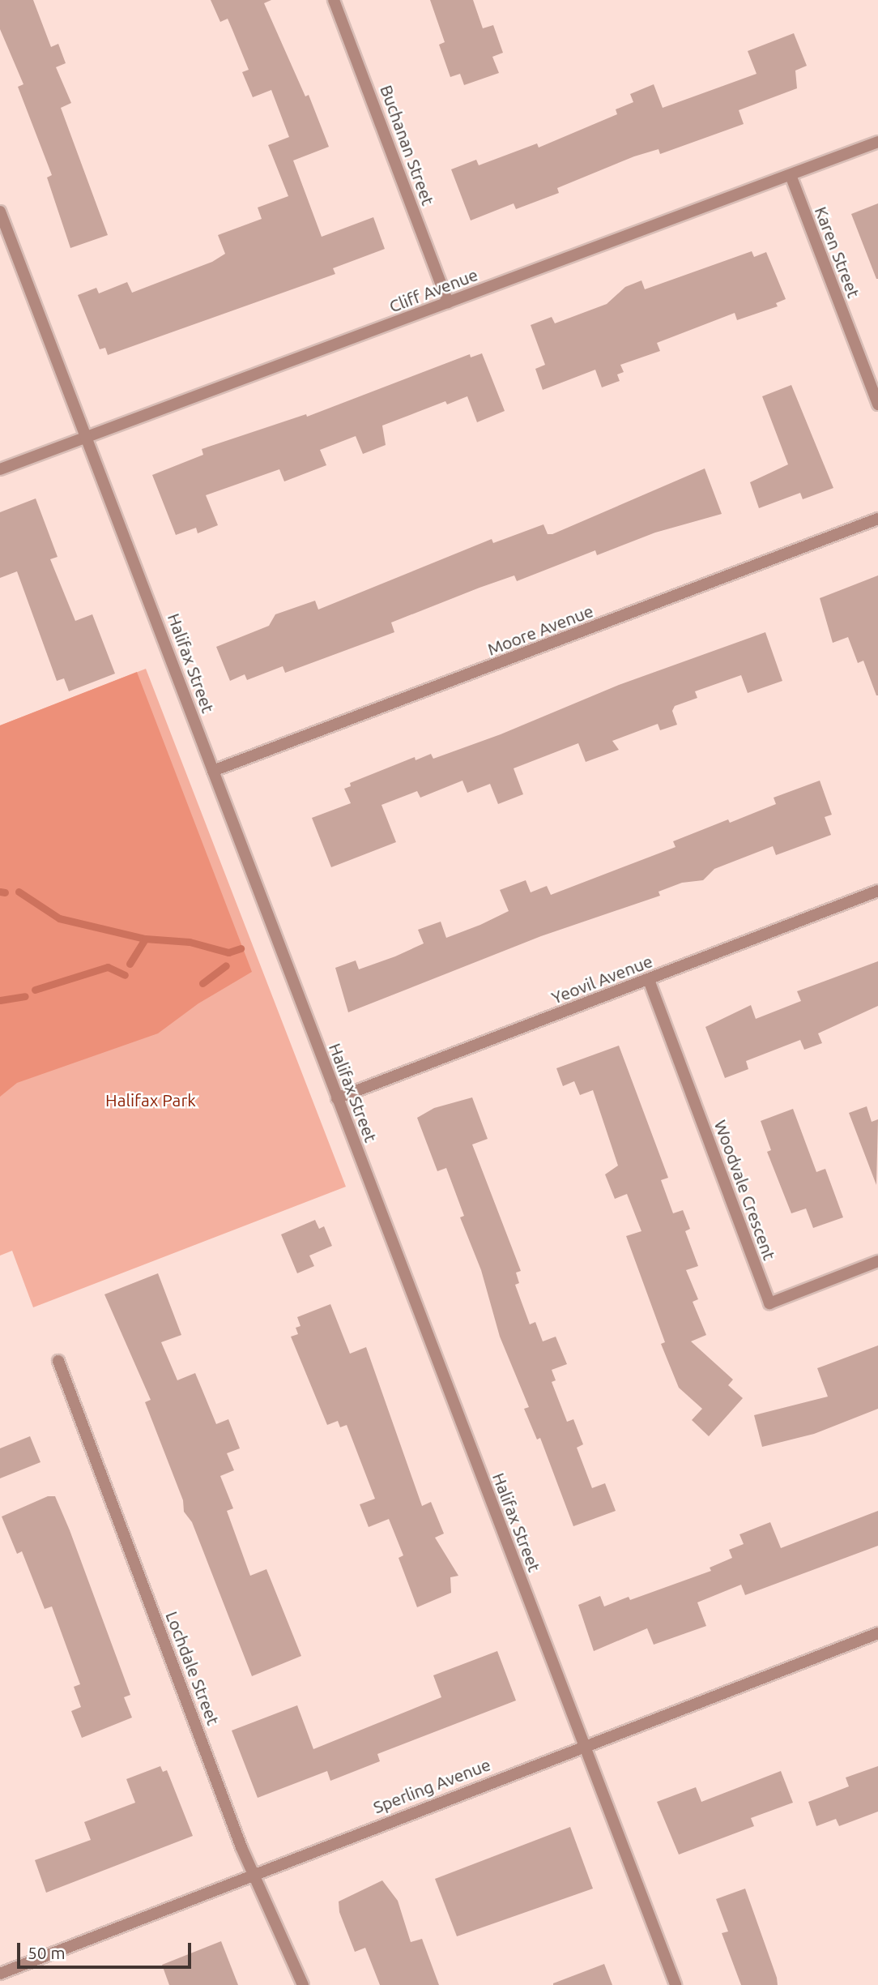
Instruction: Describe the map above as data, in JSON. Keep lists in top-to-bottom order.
{
  "streets": {
    "street": [
      "Buchanan Street",
      "Karen Street",
      "Cliff Avenue",
      "Moore Avenue",
      "Halifax Street",
      "Yeovil Avenue",
      "Woodvale Crescent",
      "Lochdale Street",
      "Sperling Avenue"
    ]
  },
  "crossings": [
    ["Buchanan Street", "Cliff Avenue"],
    ["Karen Street", "Cliff Avenue"],
    ["Cliff Avenue", "Halifax Street"],
    ["Moore Avenue", "Halifax Street"],
    ["Halifax Street", "Yeovil Avenue"],
    ["Halifax Street", "Sperling Avenue"],
    ["Yeovil Avenue", "Woodvale Crescent"],
    ["Lochdale Street", "Sperling Avenue"]
  ],
  "parks": ["Halifax Park"],
  "scale_bar": "50 m"
}
